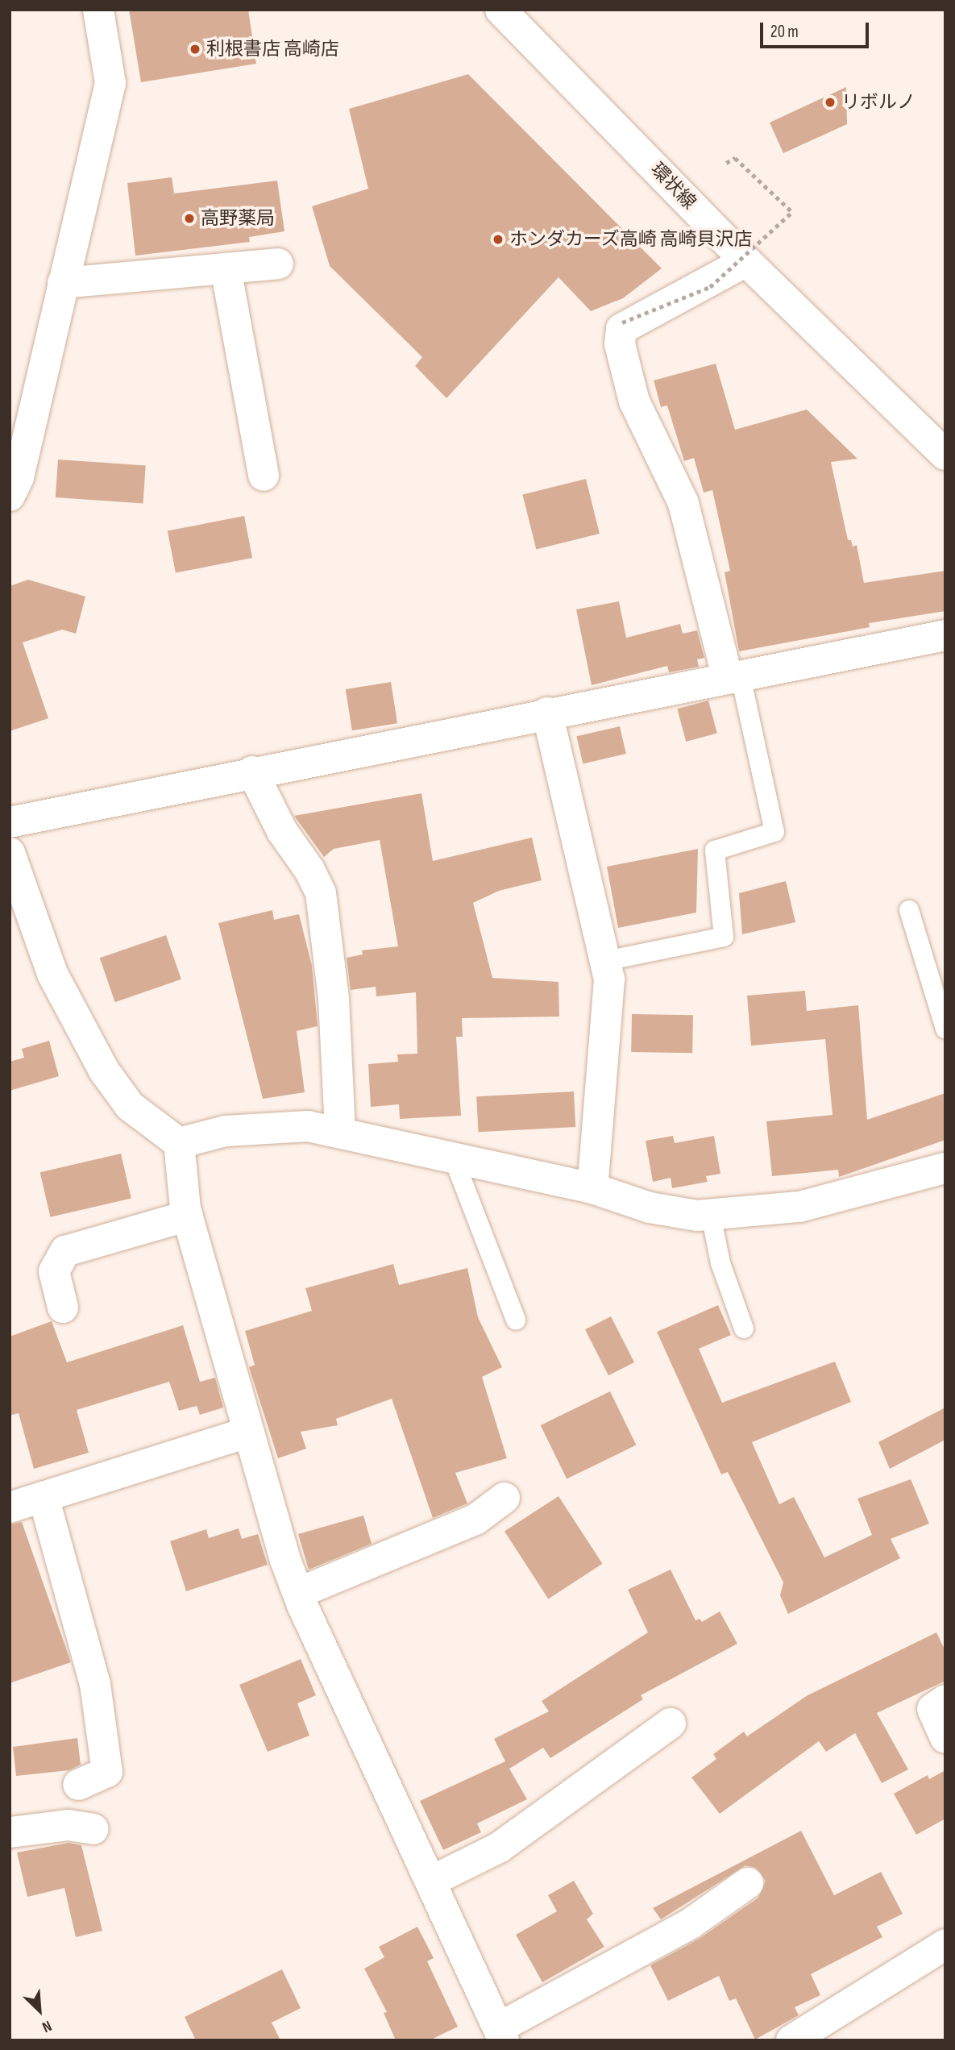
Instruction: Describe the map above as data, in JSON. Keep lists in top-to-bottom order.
{
  "streets": {
    "street": ["環状線"]
  },
  "places": [
    "利根書店 高崎店",
    "リボルノ",
    "高野薬局",
    "ホンダカーズ高崎 高崎貝沢店"
  ],
  "scale_bar": "20 m",
  "north": "bottom right"
}
